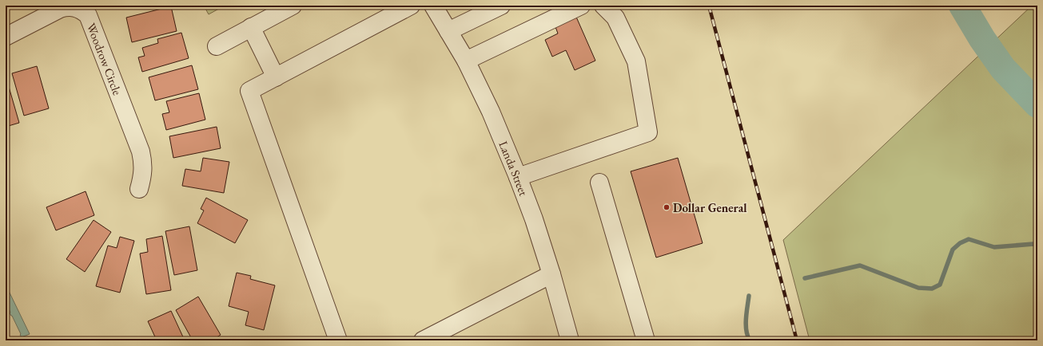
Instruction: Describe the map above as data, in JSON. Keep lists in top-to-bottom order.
{
  "streets": {
    "street": ["Woodrow Circle", "Landa Street"]
  },
  "places": ["Dollar General"]
}
